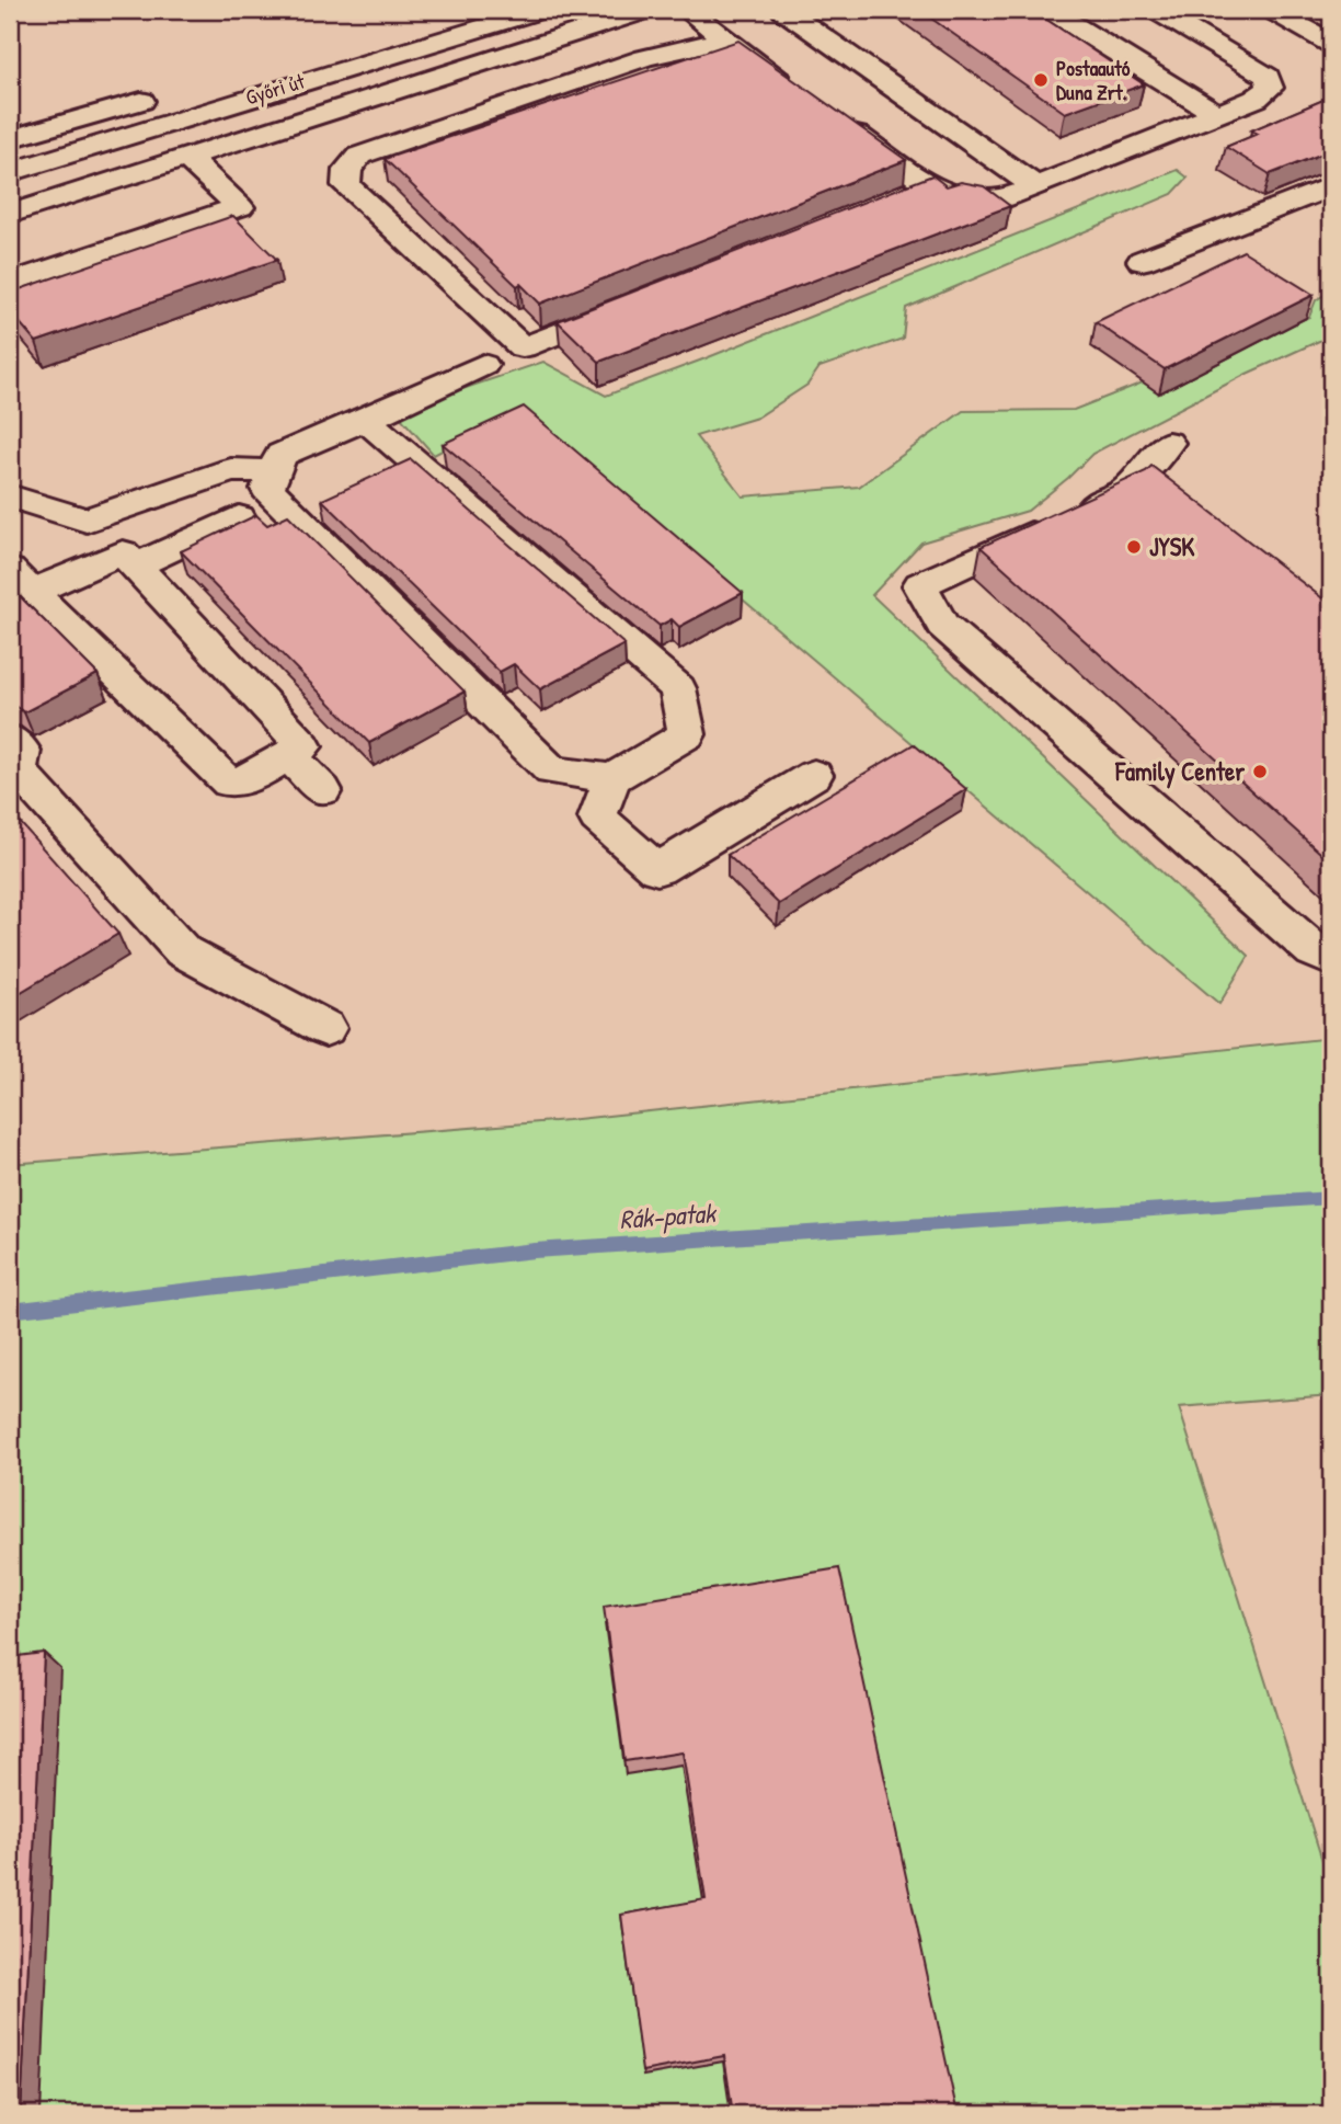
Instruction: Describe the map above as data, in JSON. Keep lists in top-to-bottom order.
{
  "streets": {
    "main road": ["Győri út"]
  },
  "water": ["Rák-patak"],
  "places": ["Postaautó Duna Zrt.", "JYSK", "Family Center"]
}
